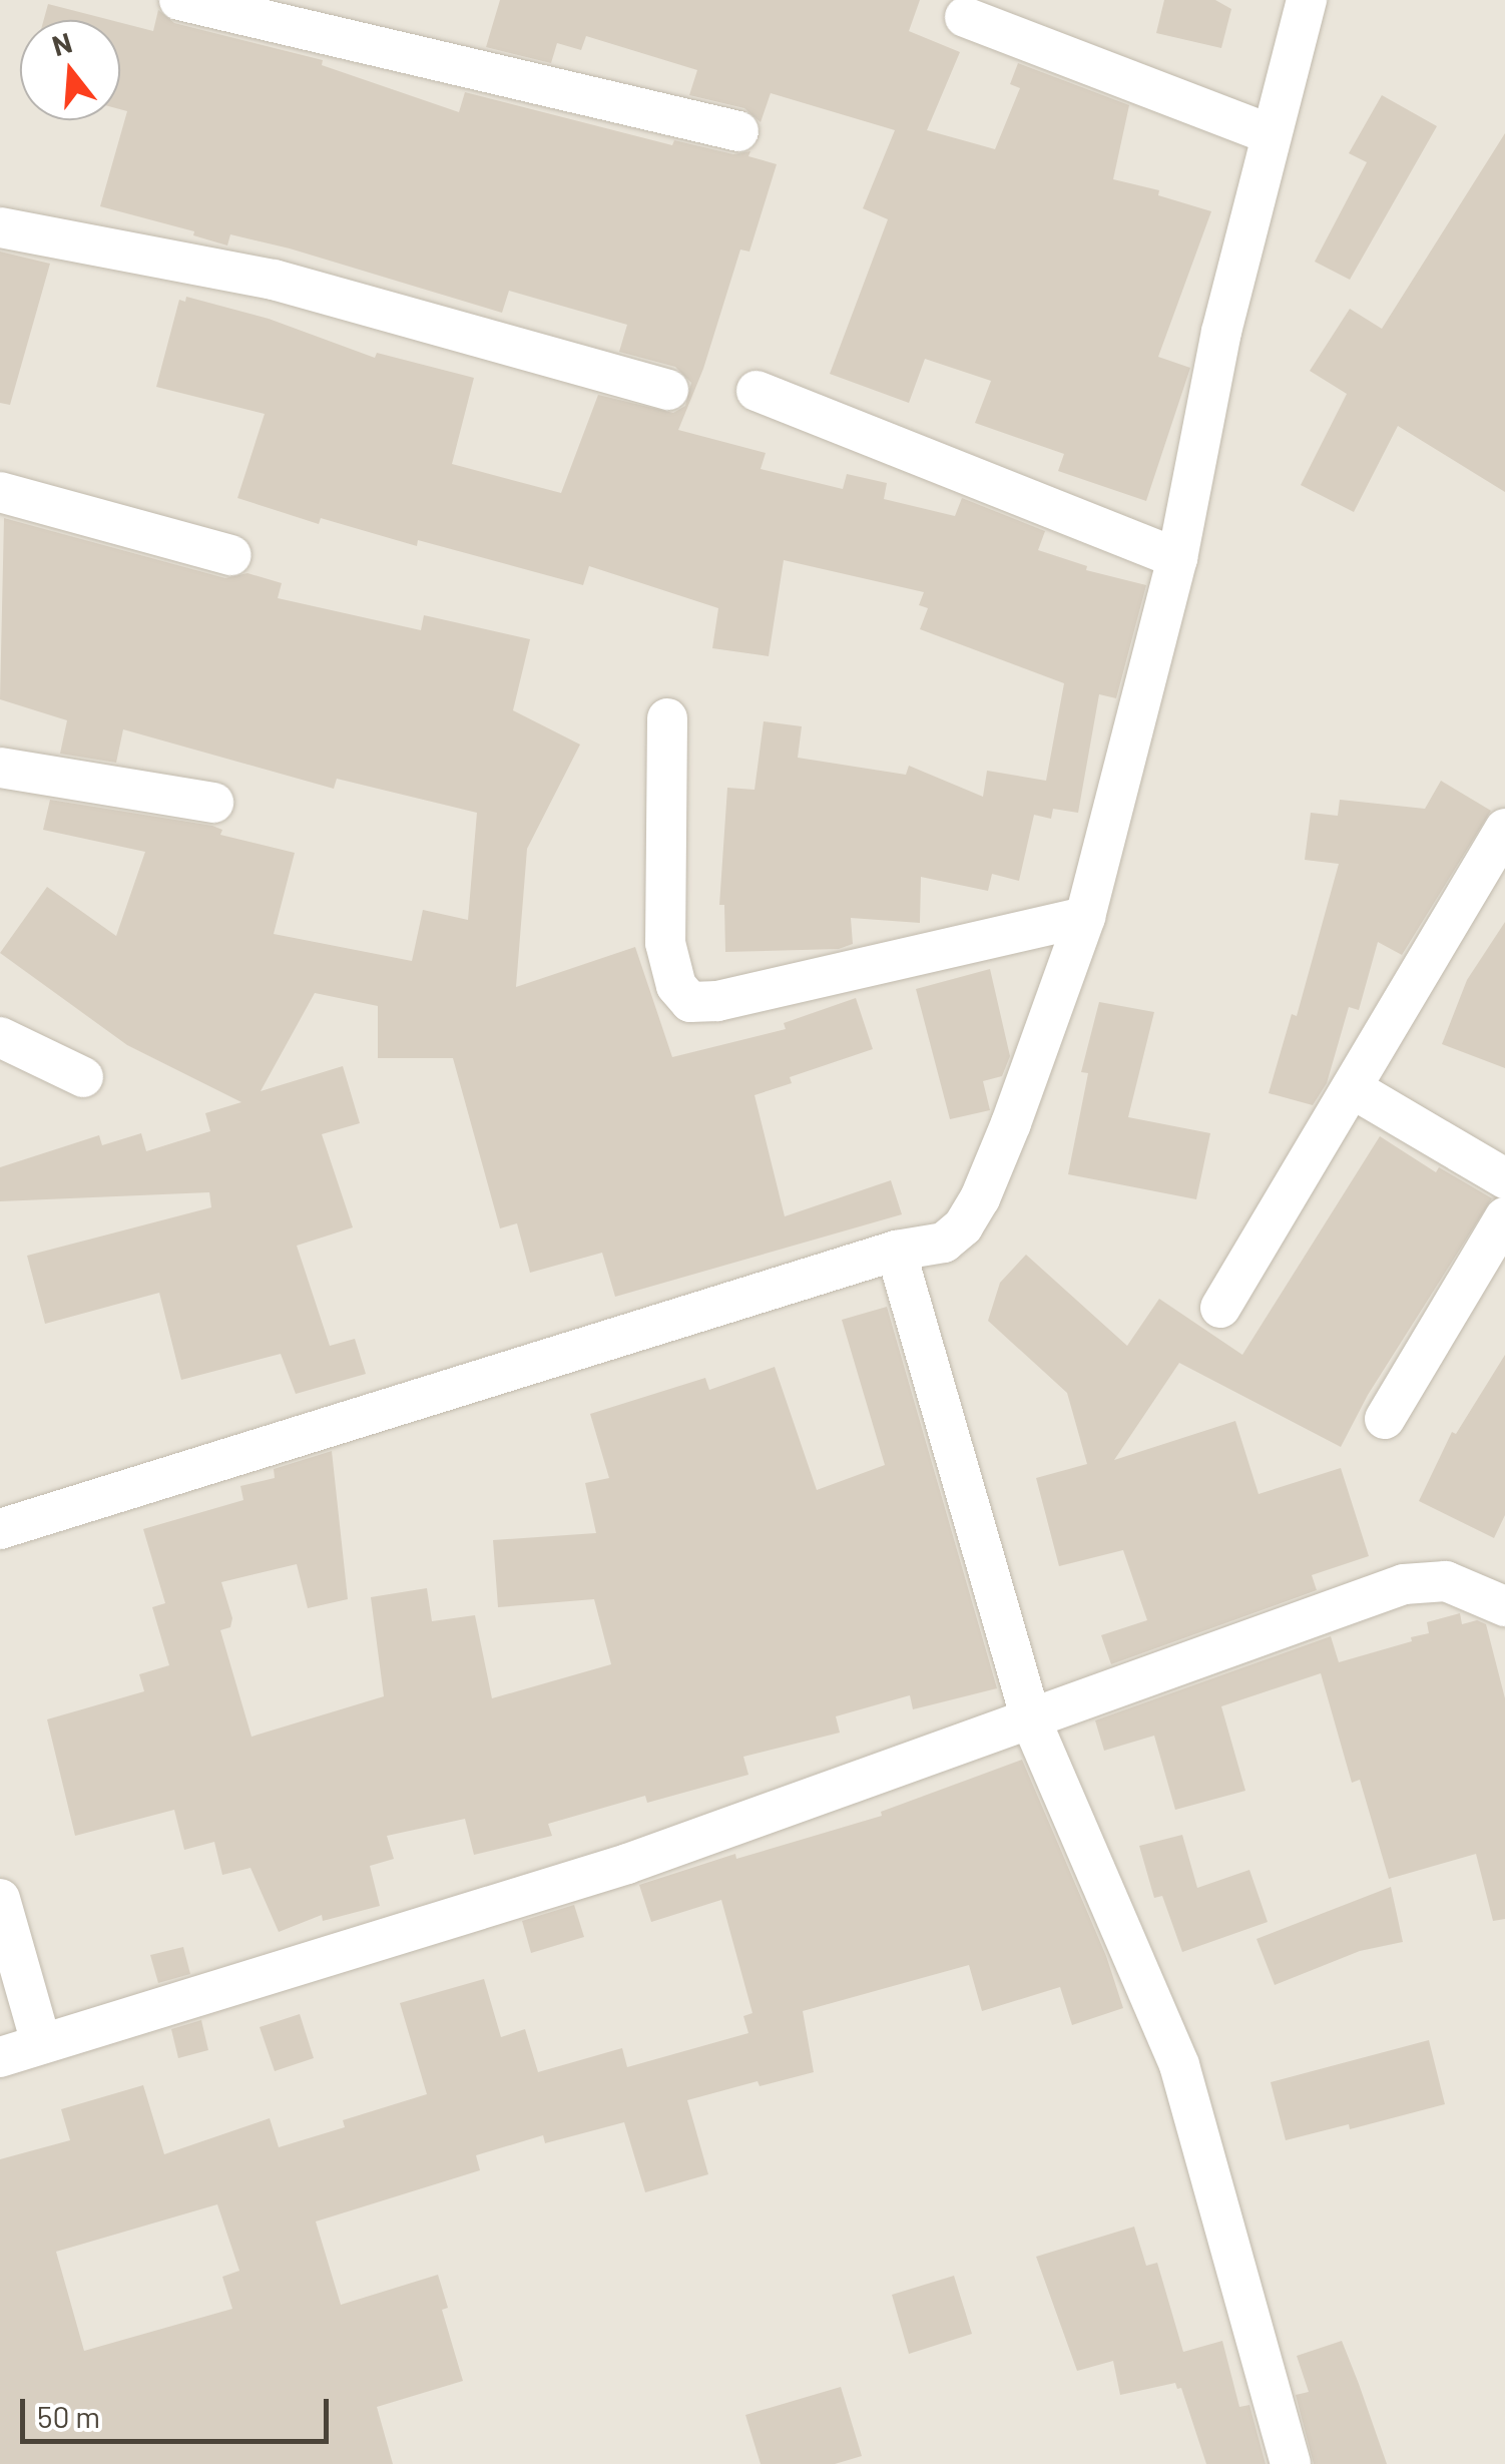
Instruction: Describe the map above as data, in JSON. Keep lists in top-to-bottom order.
{
  "scale_bar": "50 m",
  "north": "top"
}
